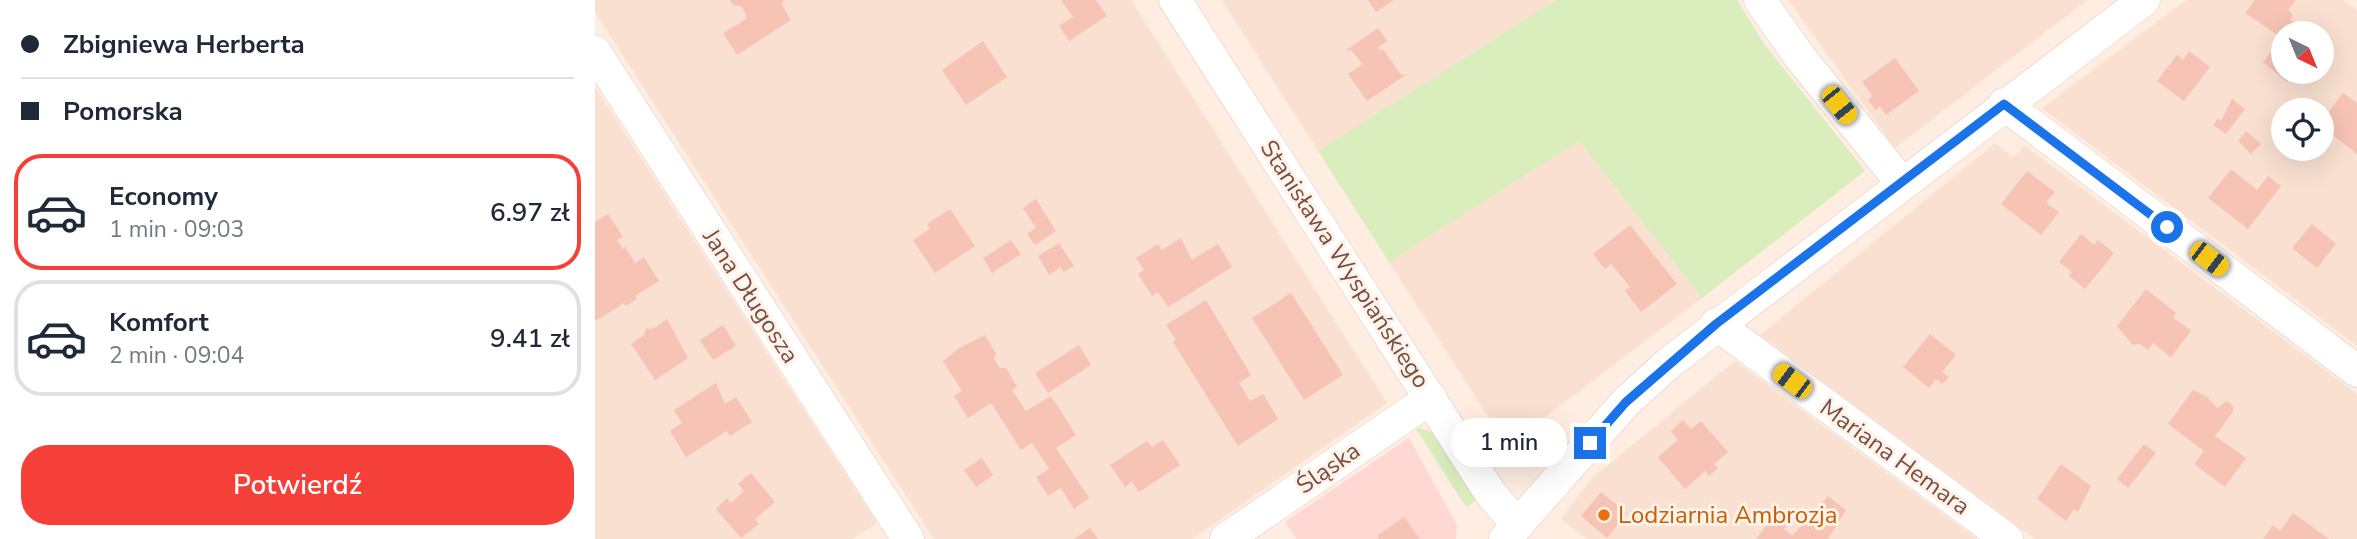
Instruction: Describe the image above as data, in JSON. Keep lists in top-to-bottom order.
{
  "streets": {
    "street": [
      "Stanisława Wyspiańskiego",
      "Jana Długosza",
      "Mariana Hemara",
      "Śląska"
    ]
  },
  "crossings": [
    ["Stanisława Wyspiańskiego", "Śląska"]
  ],
  "places": ["Lodziarnia Ambrozja"],
  "north": "bottom right",
  "page": {
    "banner": ["Zbigniewa Herberta", "Pomorska"],
    "list": [
      {
        "name": "Economy",
        "note": "1 min · 09:03",
        "value": "6.97 zł"
      },
      {
        "name": "Komfort",
        "note": "2 min · 09:04",
        "value": "9.41 zł"
      }
    ],
    "bubble": "1 min",
    "buttons": "Potwierdź"
  }
}
